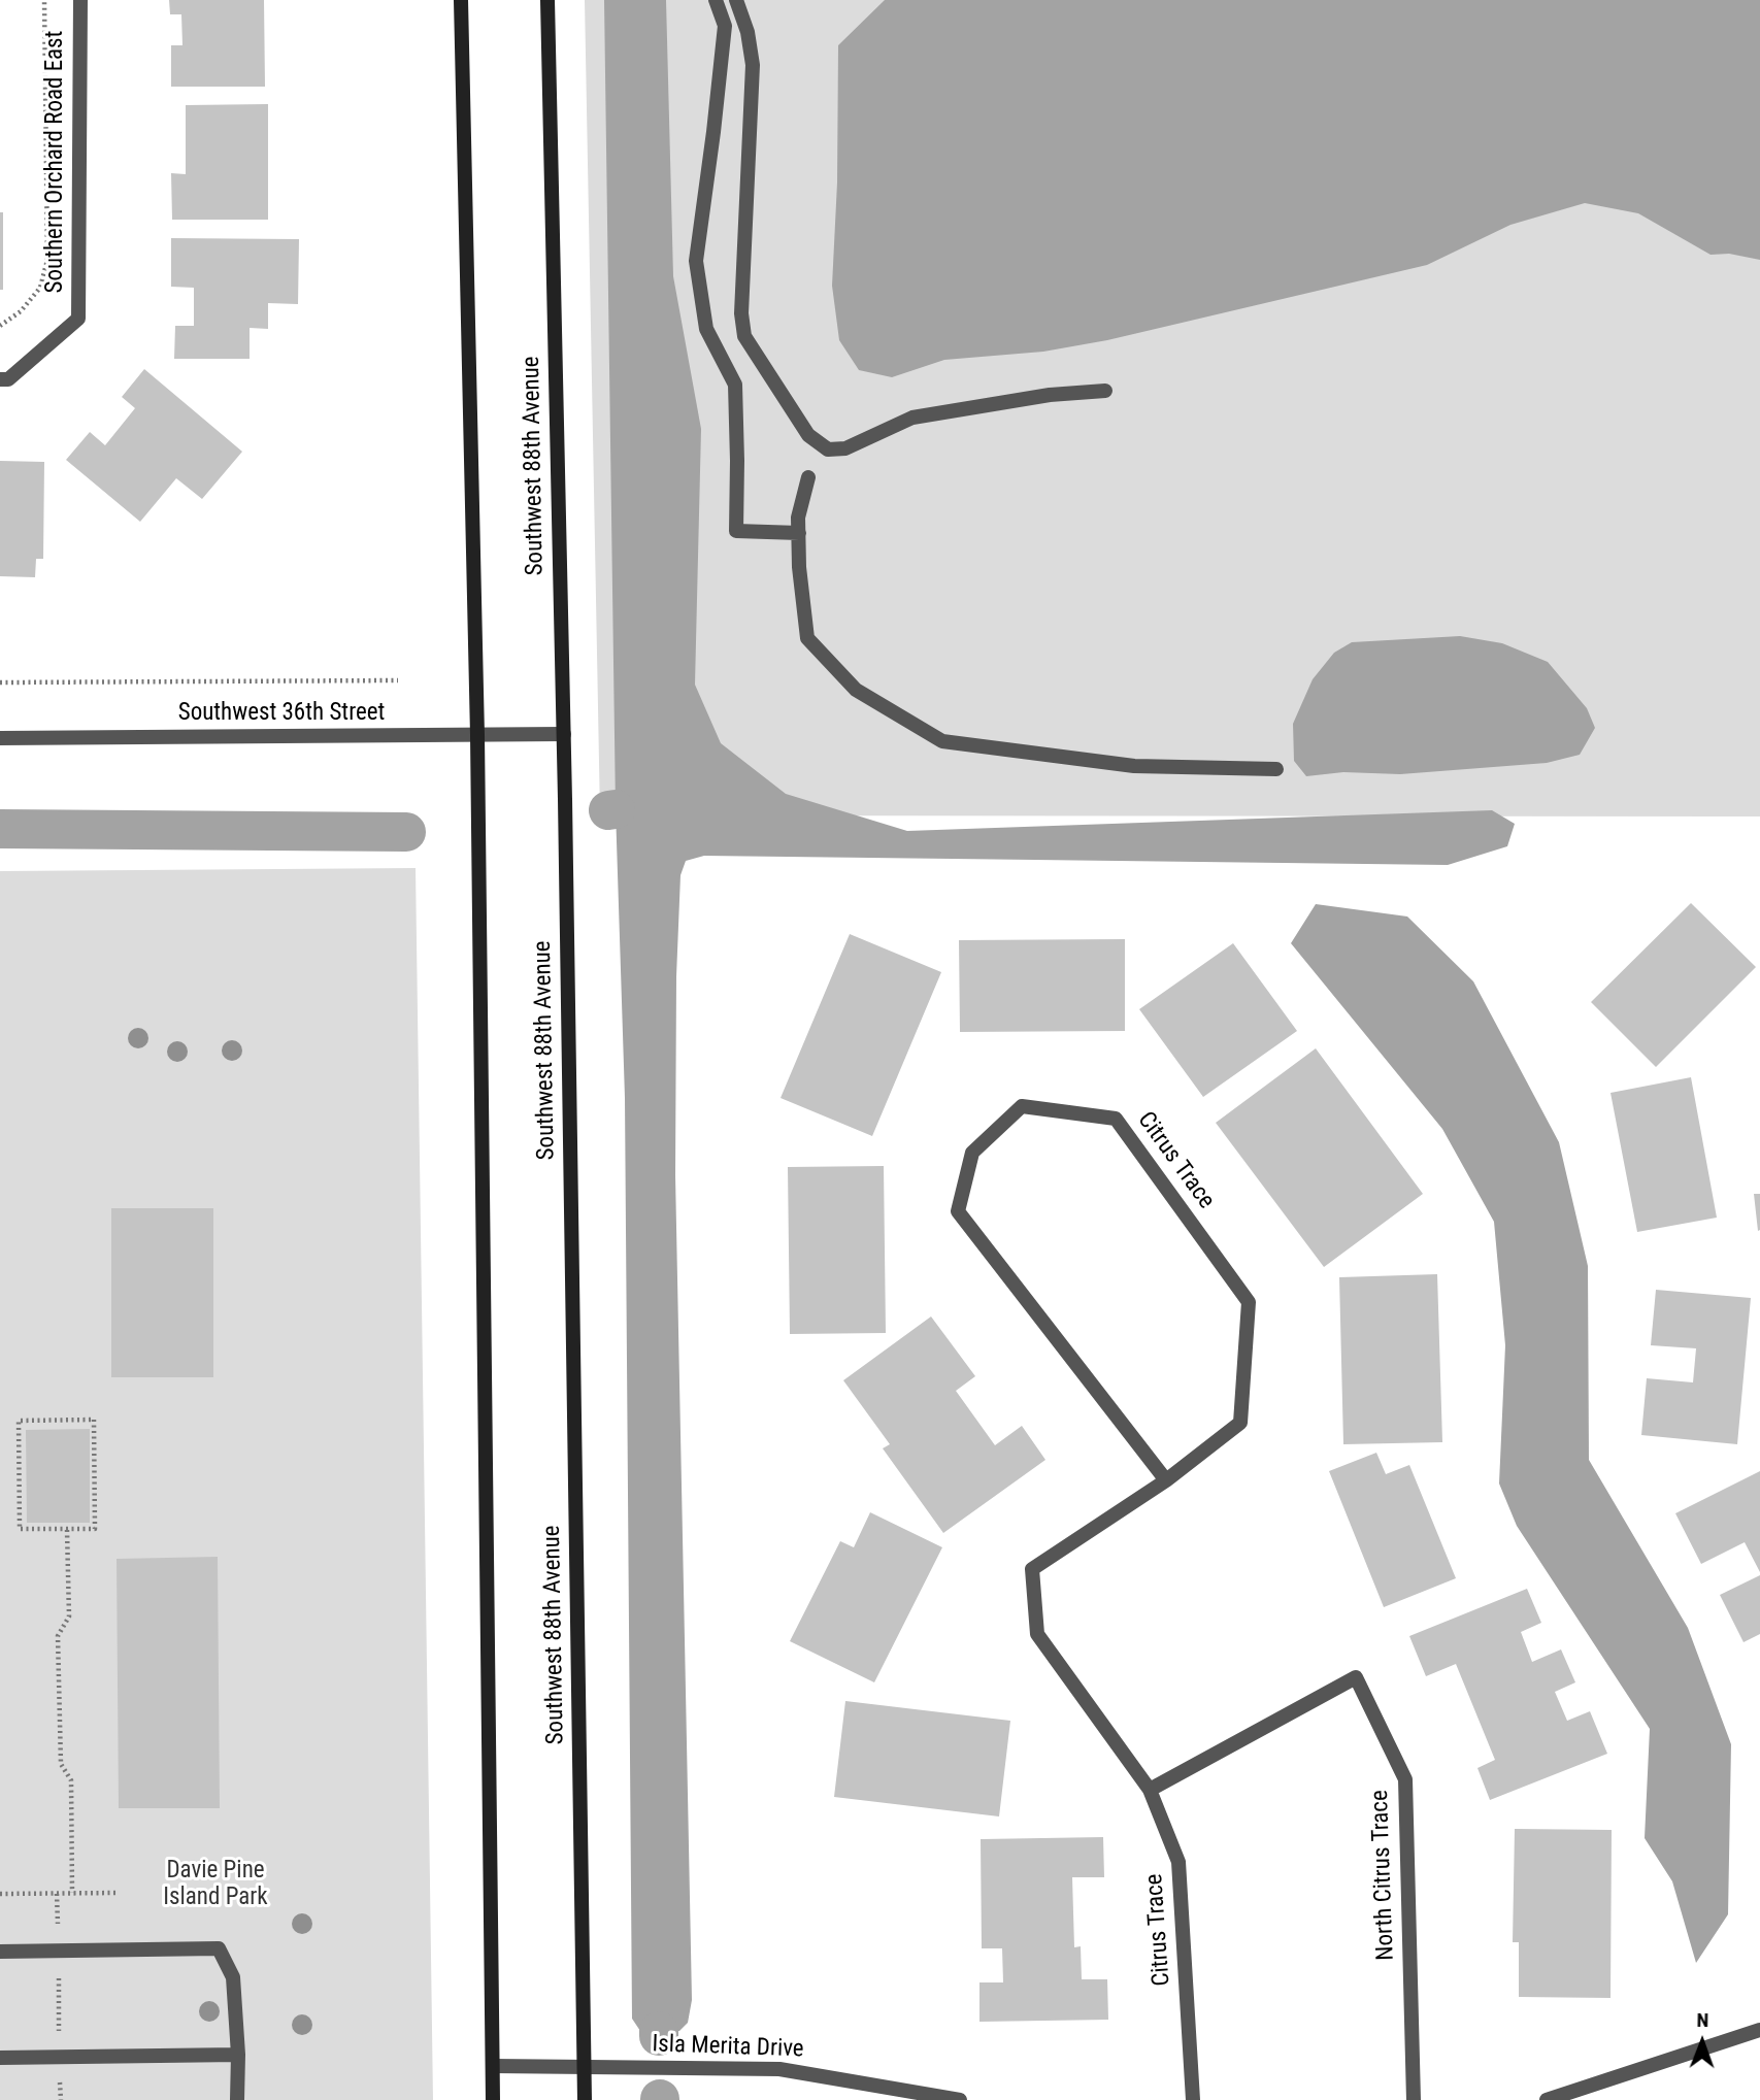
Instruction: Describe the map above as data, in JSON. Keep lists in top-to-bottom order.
{
  "streets": {
    "main road": ["Southwest 88th Avenue"],
    "street": [
      "Southern Orchard Road East",
      "Southwest 36th Street",
      "Citrus Trace",
      "North Citrus Trace",
      "Isla Merita Drive"
    ]
  },
  "crossings": [
    ["Southwest 88th Avenue", "Southwest 36th Street"],
    ["Southwest 88th Avenue", "Isla Merita Drive"],
    ["Citrus Trace", "North Citrus Trace"]
  ],
  "parks": ["Davie Pine Island Park"],
  "north": "top"
}
